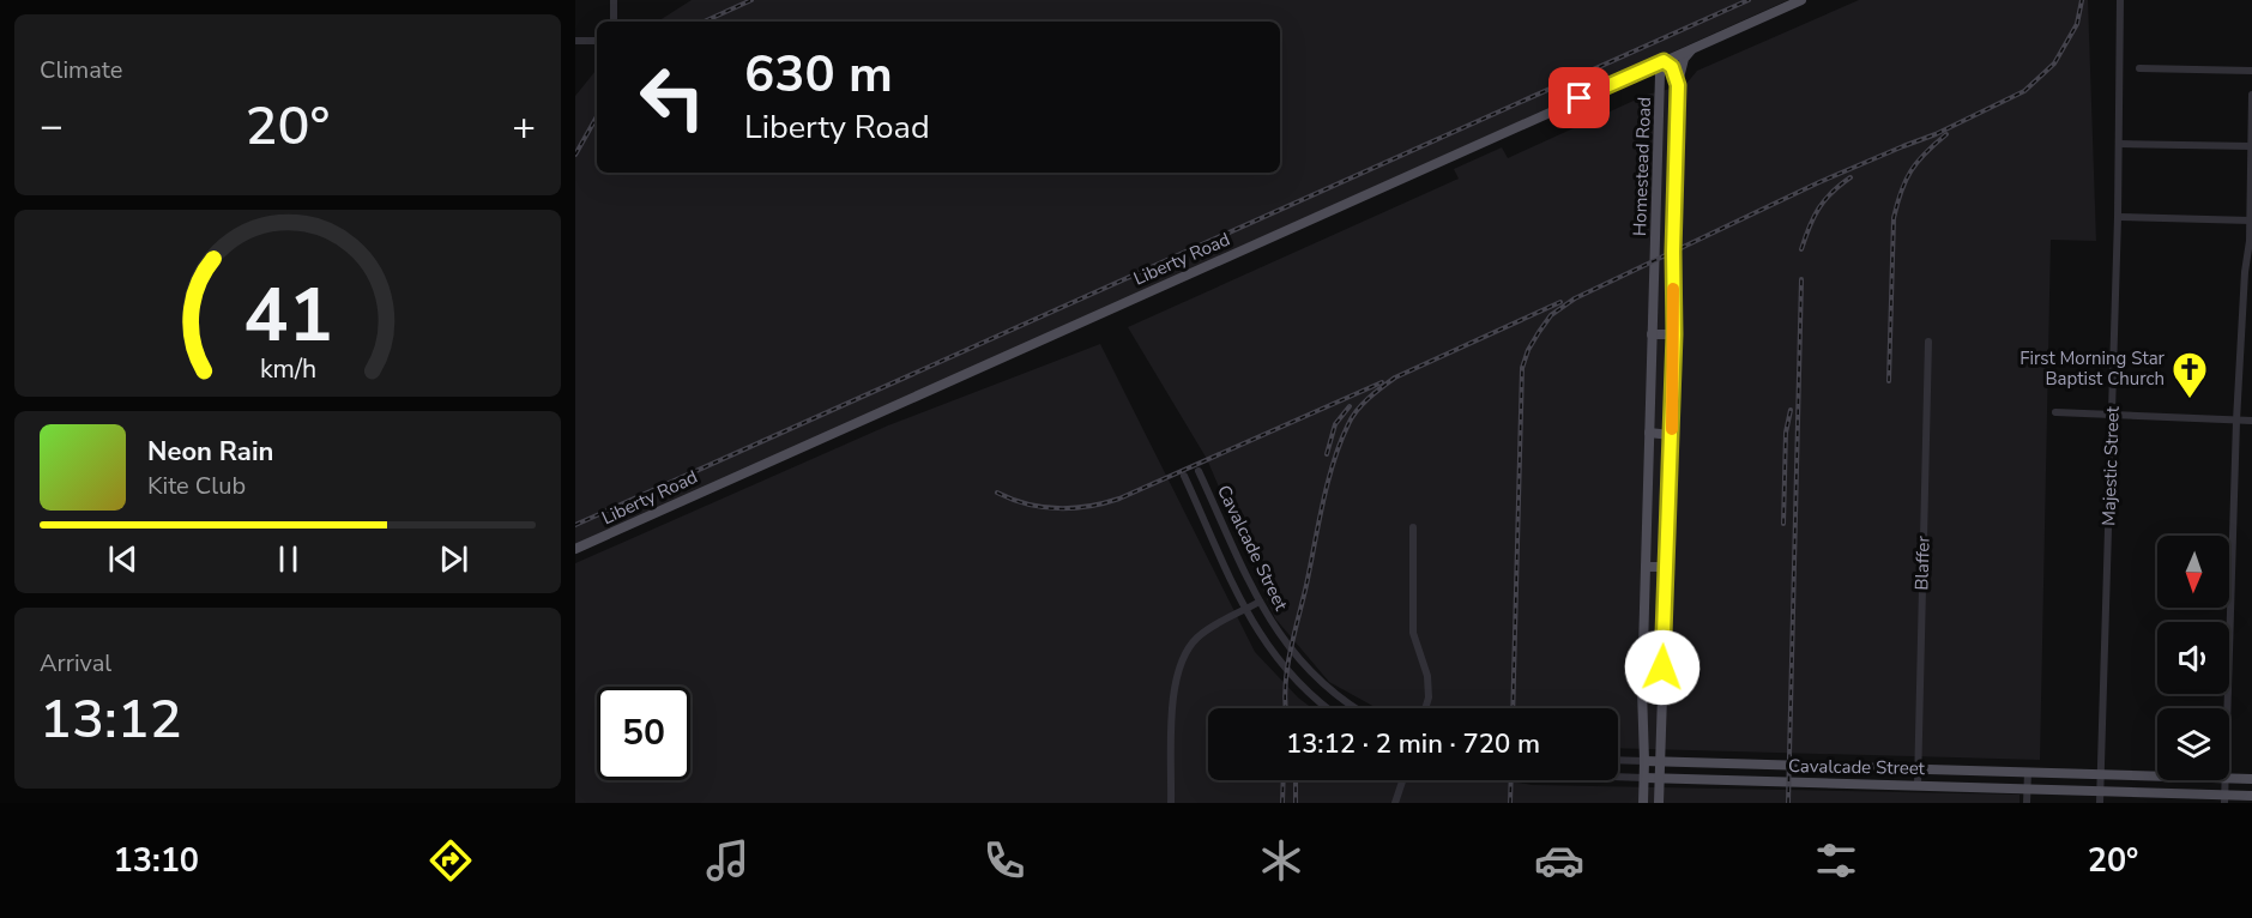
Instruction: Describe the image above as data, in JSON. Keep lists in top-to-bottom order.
{
  "streets": {
    "main road": ["Homestead Road", "Liberty Road", "Cavalcade Street"],
    "street": ["Majestic Street", "Blaffer"]
  },
  "crossings": [
    ["Homestead Road", "Liberty Road"],
    ["Homestead Road", "Cavalcade Street"],
    ["Majestic Street", "Cavalcade Street"],
    ["Cavalcade Street", "Blaffer"]
  ],
  "places": {
    "church": ["First Morning Star Baptist Church"]
  },
  "north": "bottom",
  "page": {
    "tile": [
      "Climate",
      ["Arrival", "13:12"]
    ],
    "turn": ["630 m", "Liberty Road"],
    "heat": ["−", "20°", "+"],
    "song": ["Neon Rain", "Kite Club"],
    "limit": "50",
    "trip": "13:12 · 2 min · 720 m",
    "tabs": ["13:10", "20°"],
    "gauge": ["41", "km/h"]
  }
}
